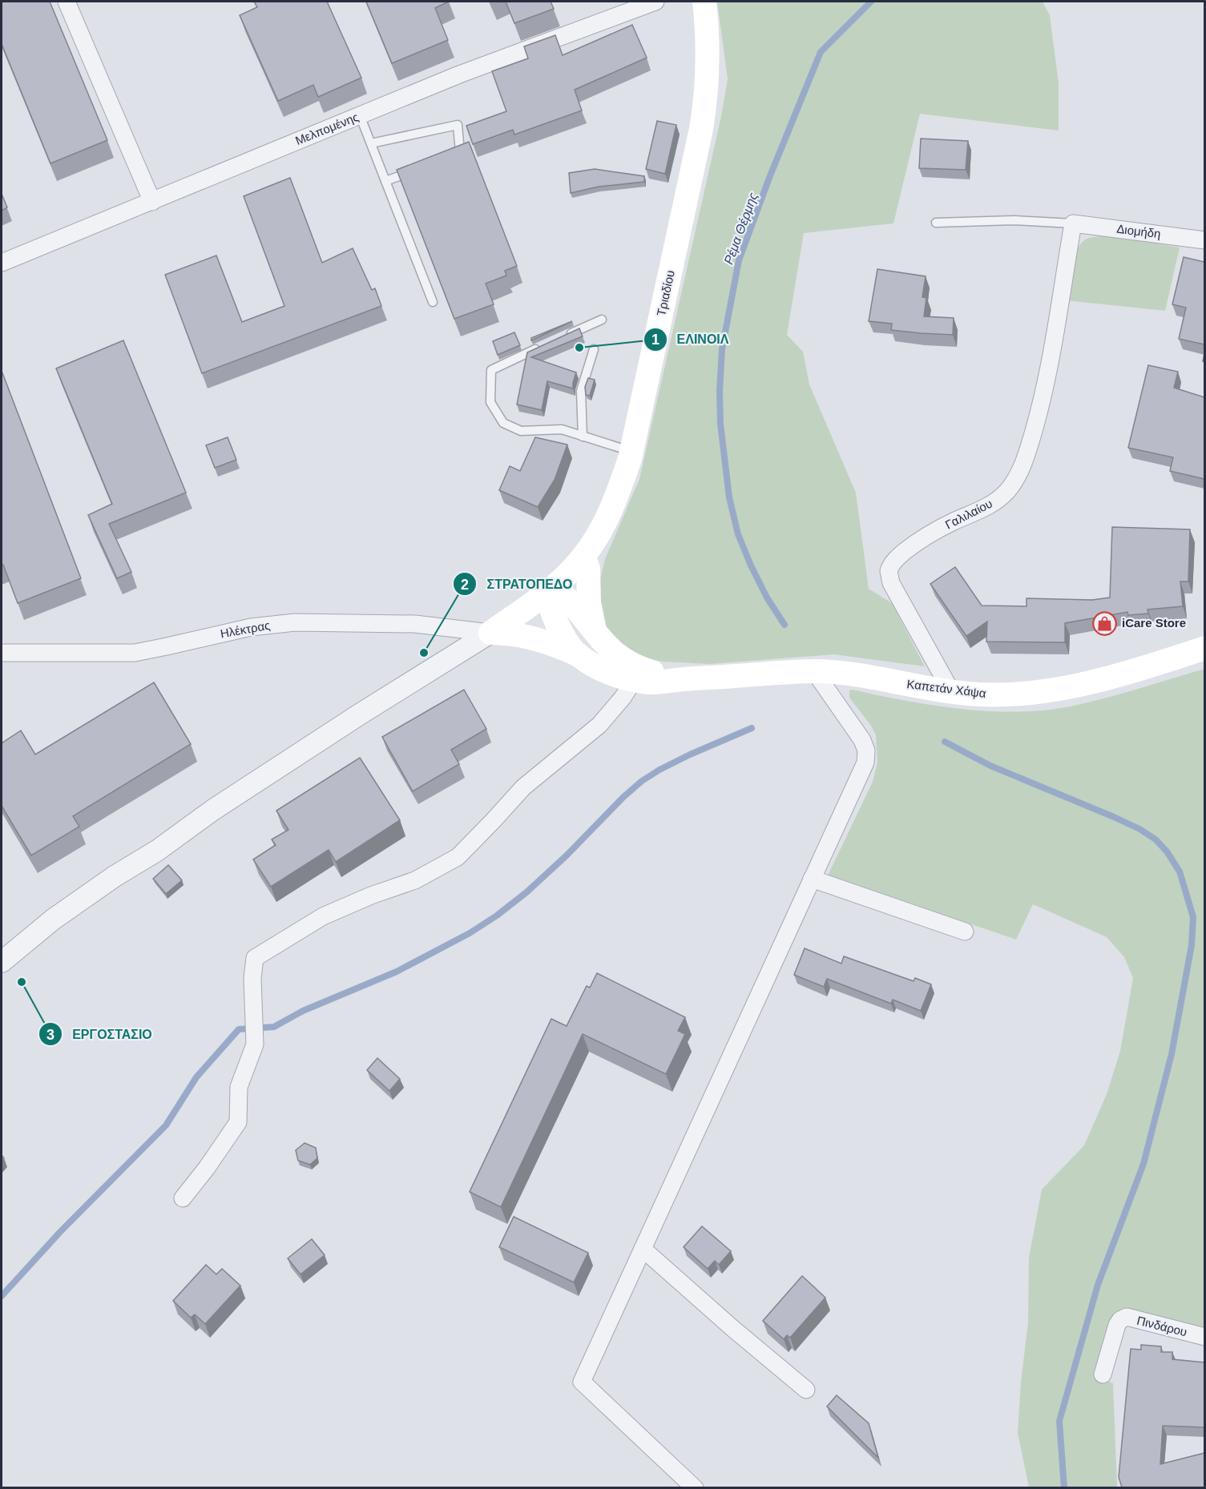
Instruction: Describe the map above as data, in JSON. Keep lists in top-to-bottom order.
{
  "streets": {
    "main road": ["Τριαδίου", "Καπετάν Χάψα"],
    "street": [
      "Μελπομένης",
      "Διομήδη",
      "Γαλιλαίου",
      "Ηλέκτρας",
      "Πινδάρου"
    ]
  },
  "crossings": [
    ["Διομήδη", "Γαλιλαίου"],
    ["Τριαδίου", "Ηλέκτρας"],
    ["Τριαδίου", "Καπετάν Χάψα"],
    ["Γαλιλαίου", "Καπετάν Χάψα"]
  ],
  "water": ["Ρέμα Θέρμης"],
  "places": {
    "other": ["ΕΛΙΝΟΙΛ", "ΣΤΡΑΤΟΠΕΔΟ", "ΕΡΓΟΣΤΑΣΙΟ"],
    "shop": ["iCare Store"]
  }
}
